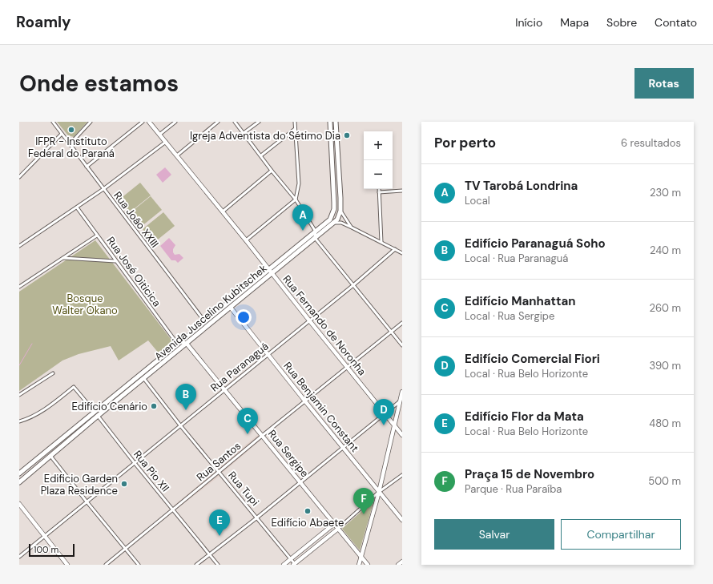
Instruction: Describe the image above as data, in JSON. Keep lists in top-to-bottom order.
{
  "streets": {
    "main road": ["Avenida Juscelino Kubitschek"],
    "street": [
      "Rua João XXIII",
      "Rua José Oiticica",
      "Rua Fernando de Noronha",
      "Rua Paranaguá",
      "Rua Benjamin Constant",
      "Rua Sergipe",
      "Rua Santos",
      "Rua Pio XII",
      "Rua Tupi"
    ]
  },
  "crossings": [
    ["Rua João XXIII", "Avenida Juscelino Kubitschek"],
    ["Rua José Oiticica", "Avenida Juscelino Kubitschek"],
    ["Avenida Juscelino Kubitschek", "Rua Fernando de Noronha"],
    ["Avenida Juscelino Kubitschek", "Rua Benjamin Constant"],
    ["Avenida Juscelino Kubitschek", "Rua Sergipe"],
    ["Avenida Juscelino Kubitschek", "Rua Pio XII"],
    ["Avenida Juscelino Kubitschek", "Rua Tupi"],
    ["Rua Fernando de Noronha", "Rua Paranaguá"],
    ["Rua Fernando de Noronha", "Rua Santos"],
    ["Rua Paranaguá", "Rua Benjamin Constant"],
    ["Rua Paranaguá", "Rua Sergipe"],
    ["Rua Paranaguá", "Rua Pio XII"],
    ["Rua Paranaguá", "Rua Tupi"],
    ["Rua Benjamin Constant", "Rua Santos"],
    ["Rua Sergipe", "Rua Santos"],
    ["Rua Santos", "Rua Pio XII"],
    ["Rua Santos", "Rua Tupi"]
  ],
  "parks": ["Bosque Walter Okano"],
  "places": [
    "IFPR - Instituto Federal do Paraná",
    "Igreja Adventista do Sétimo Dia",
    "Edifício Cenário",
    "Edificio Garden Plaza Residence",
    "Edifício Abaete"
  ],
  "scale_bar": "100 m",
  "page": {
    "header": "Roamly",
    "nav": [
      "Início",
      "Mapa",
      "Sobre",
      "Contato"
    ],
    "buttons": [
      "Rotas",
      ["Salvar", "Compartilhar"]
    ],
    "title": "Onde estamos",
    "heading": ["Por perto", "6 resultados"],
    "map_buttons": ["+", "−"],
    "list": [
      {
        "mark": "A",
        "name": "TV Tarobá Londrina",
        "note": "Local",
        "value": "230 m"
      },
      {
        "mark": "B",
        "name": "Edifício Paranaguá Soho",
        "note": "Local · Rua Paranaguá",
        "value": "240 m"
      },
      {
        "mark": "C",
        "name": "Edifício Manhattan",
        "note": "Local · Rua Sergipe",
        "value": "260 m"
      },
      {
        "mark": "D",
        "name": "Edifício Comercial Fiori",
        "note": "Local · Rua Belo Horizonte",
        "value": "390 m"
      },
      {
        "mark": "E",
        "name": "Edifício Flor da Mata",
        "note": "Local · Rua Belo Horizonte",
        "value": "480 m"
      },
      {
        "mark": "F",
        "name": "Praça 15 de Novembro",
        "note": "Parque · Rua Paraíba",
        "value": "500 m"
      }
    ],
    "pins": [
      "A",
      "B",
      "D",
      "C",
      "F",
      "E"
    ],
    "scale": "100 m"
  }
}
